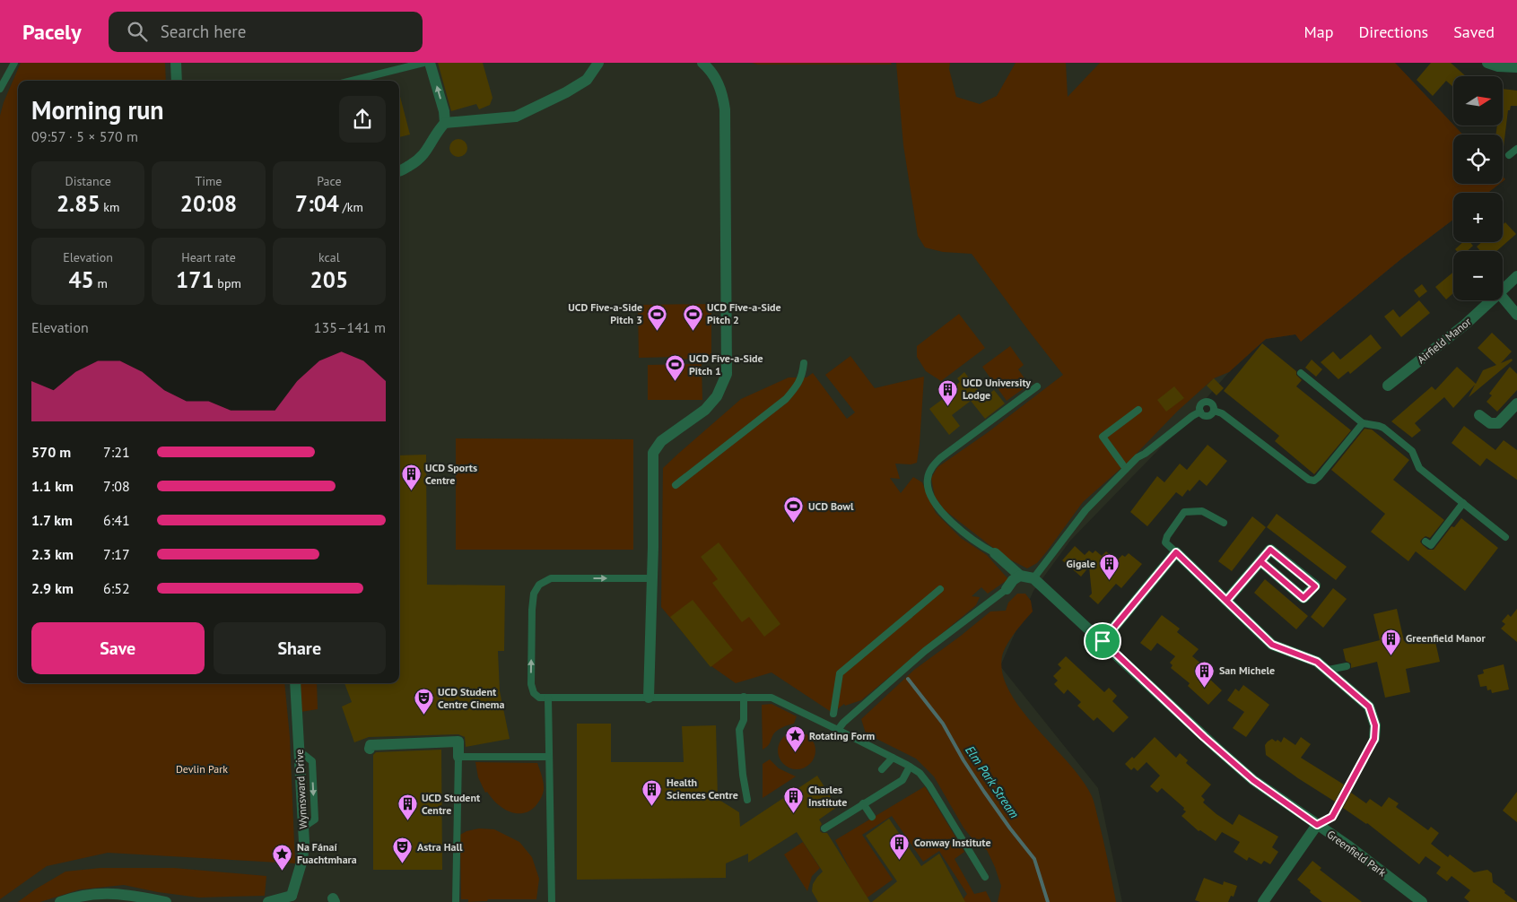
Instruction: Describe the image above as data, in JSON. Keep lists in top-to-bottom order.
{
  "streets": {
    "street": ["Airfield Manor", "Wynnsward Drive", "Greenfield Park"]
  },
  "water": ["Elm Park Stream"],
  "parks": ["Devlin Park"],
  "places": {
    "sports": [
      "UCD Five-a-Side Pitch 3",
      "UCD Five-a-Side Pitch 2",
      "UCD Five-a-Side Pitch 1",
      "UCD Bowl"
    ],
    "building": [
      "UCD University Lodge",
      "UCD Sports Centre",
      "Gigale",
      "Greenfield Manor",
      "San Michele",
      "Health Sciences Centre",
      "Charles Institute",
      "UCD Student Centre",
      "Conway Institute"
    ],
    "theatre": ["UCD Student Centre Cinema", "Astra Hall"],
    "place": ["Rotating Form", "Na Fánaí Fuachtmhara"]
  },
  "north": "right",
  "page": {
    "header": "Pacely",
    "search": "Search here",
    "nav": ["Map", "Directions", "Saved"],
    "map_buttons": ["+", "−"],
    "heading": ["Morning run", "09:57 · 5 × 570 m"],
    "stats": [
      ["Distance", "2.85 km"],
      ["Time", "20:08"],
      ["Pace", "7:04 /km"],
      ["Elevation", "45 m"],
      ["Heart rate", "171 bpm"],
      ["kcal", "205"]
    ],
    "chart": ["Elevation", "135–141 m"],
    "list": [
      {
        "name": "570 m",
        "note": "7:21"
      },
      {
        "name": "1.1 km",
        "note": "7:08"
      },
      {
        "name": "1.7 km",
        "note": "6:41"
      },
      {
        "name": "2.3 km",
        "note": "7:17"
      },
      {
        "name": "2.9 km",
        "note": "6:52"
      }
    ],
    "buttons": ["Save", "Share"]
  }
}
